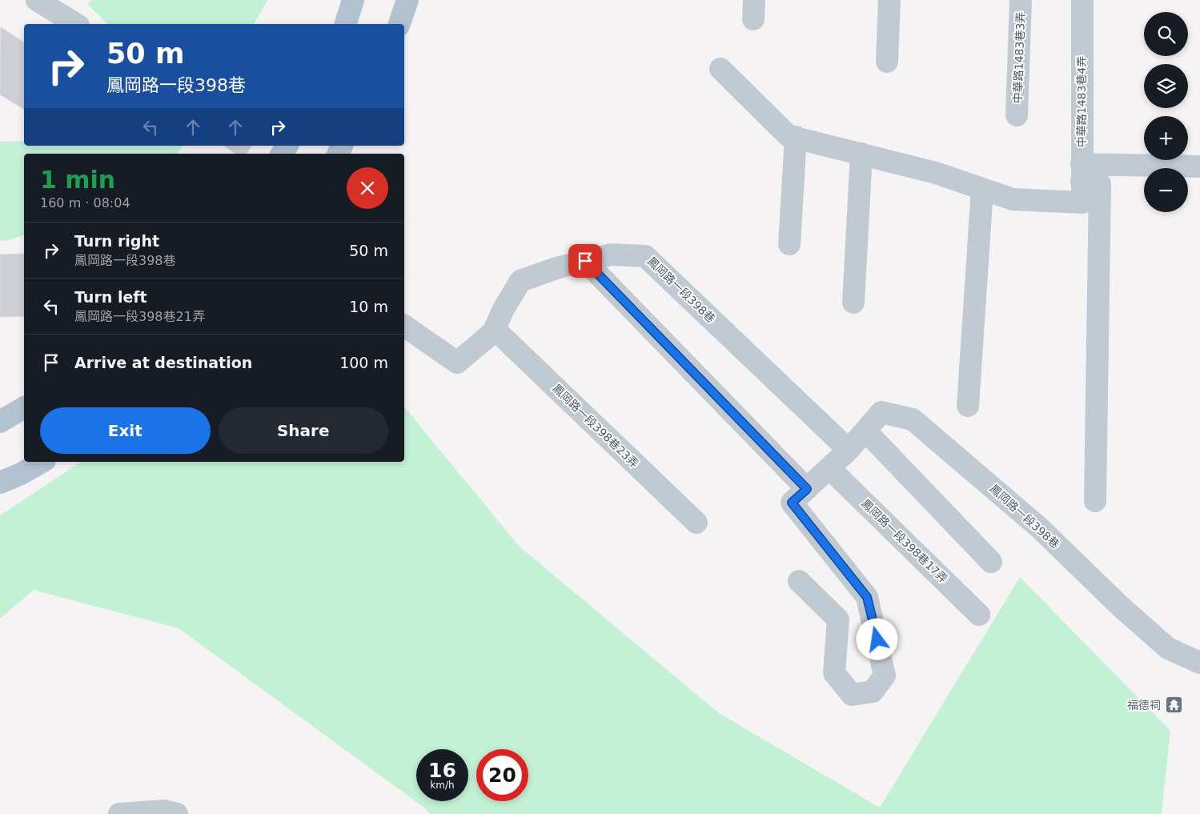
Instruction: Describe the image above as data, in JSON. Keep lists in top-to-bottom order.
{
  "streets": {
    "lane": [
      "中華路1483巷3弄",
      "中華路1483巷4弄",
      "鳳岡路一段398巷",
      "鳳岡路一段398巷23弄",
      "鳳岡路一段398巷17弄"
    ]
  },
  "crossings": [
    ["鳳岡路一段398巷", "鳳岡路一段398巷23弄"],
    ["鳳岡路一段398巷", "鳳岡路一段398巷17弄"]
  ],
  "places": {
    "temple": ["福德祠"]
  },
  "page": {
    "map_buttons": ["+", "−"],
    "turn": ["50 m", "鳳岡路一段398巷"],
    "heading": ["1 min", "160 m · 08:04"],
    "list": [
      {
        "name": "Turn right",
        "note": "鳳岡路一段398巷",
        "value": "50 m"
      },
      {
        "name": "Turn left",
        "note": "鳳岡路一段398巷21弄",
        "value": "10 m"
      },
      {
        "name": "Arrive at destination",
        "value": "100 m"
      }
    ],
    "buttons": ["Exit", "Share"],
    "speed": "16 km/h",
    "limit": "20"
  }
}
